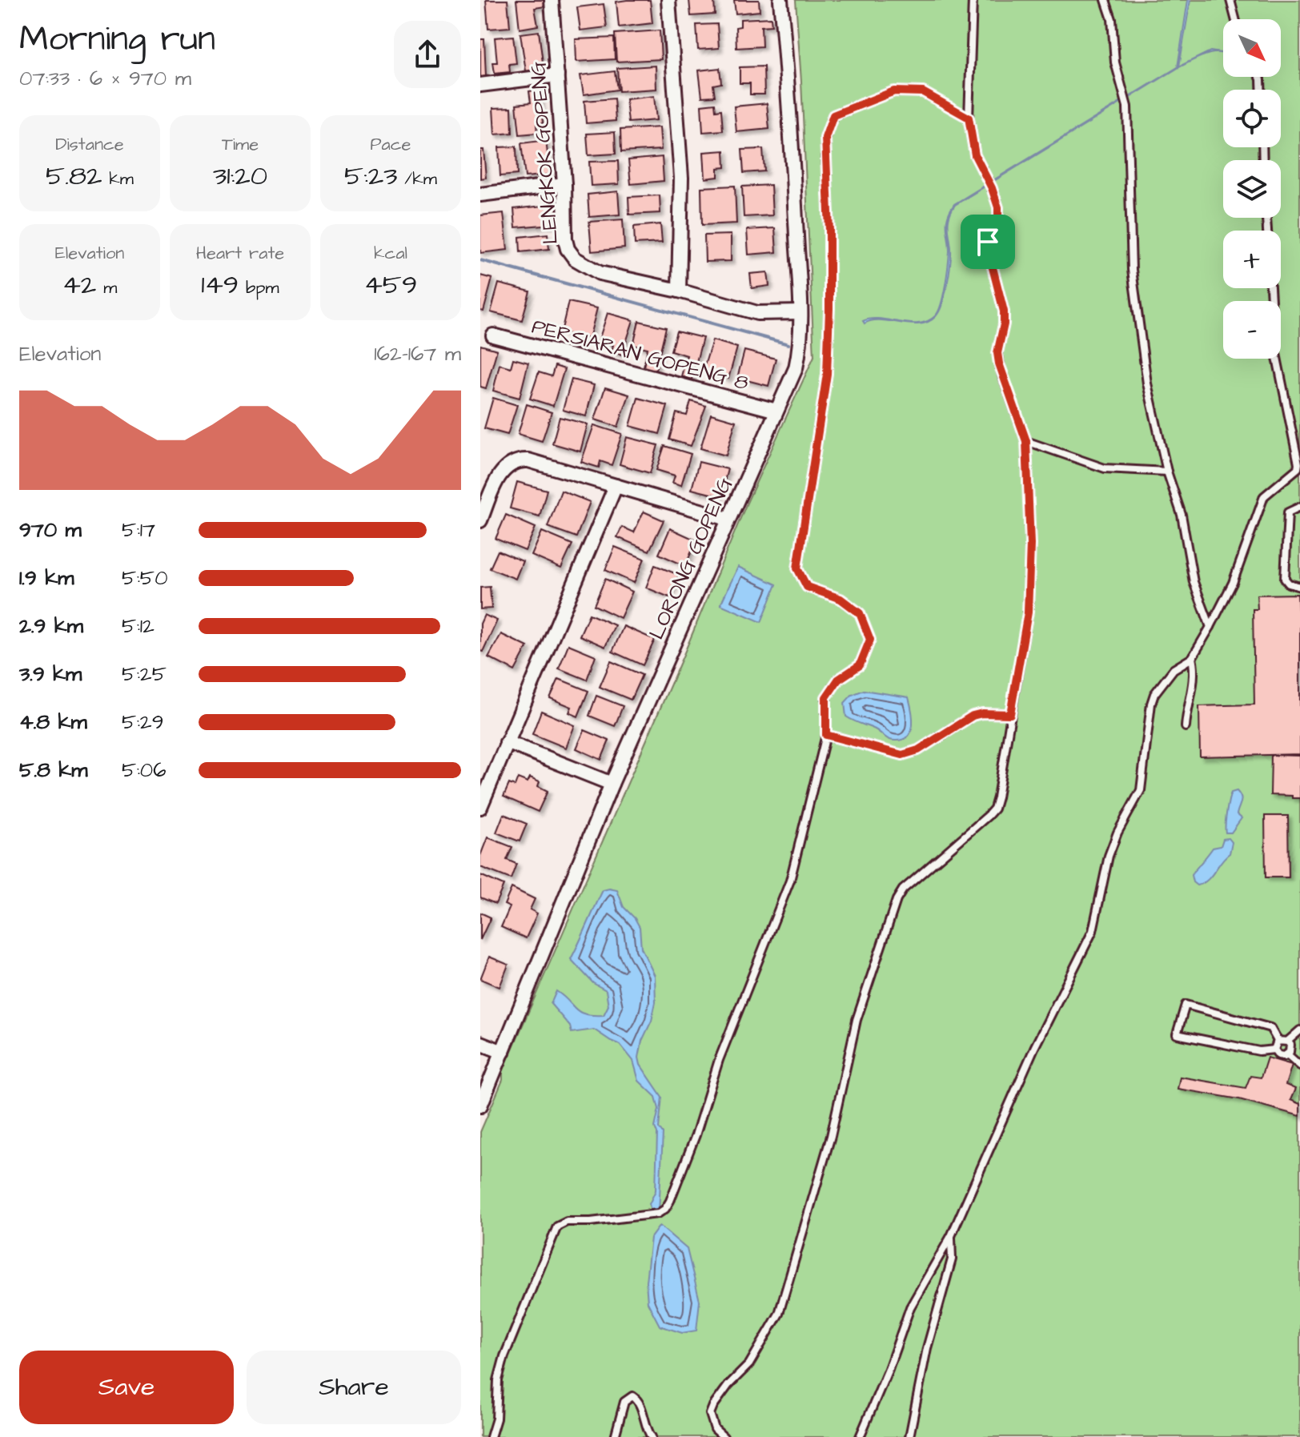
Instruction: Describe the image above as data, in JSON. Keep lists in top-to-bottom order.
{
  "streets": {
    "street": ["LENGKOK GOPENG", "PERSIARAN GOPENG 8", "LORONG GOPENG"]
  },
  "crossings": [
    ["LENGKOK GOPENG", "LORONG GOPENG"],
    ["PERSIARAN GOPENG 8", "LORONG GOPENG"]
  ],
  "north": "bottom right",
  "page": {
    "heading": ["Morning run", "07:33 · 6 × 970 m"],
    "map_buttons": ["+", "−"],
    "stats": [
      ["Distance", "5.82 km"],
      ["Time", "31:20"],
      ["Pace", "5:23 /km"],
      ["Elevation", "42 m"],
      ["Heart rate", "149 bpm"],
      ["kcal", "459"]
    ],
    "chart": ["Elevation", "162–167 m"],
    "list": [
      {
        "name": "970 m",
        "note": "5:17"
      },
      {
        "name": "1.9 km",
        "note": "5:50"
      },
      {
        "name": "2.9 km",
        "note": "5:12"
      },
      {
        "name": "3.9 km",
        "note": "5:25"
      },
      {
        "name": "4.8 km",
        "note": "5:29"
      },
      {
        "name": "5.8 km",
        "note": "5:06"
      }
    ],
    "buttons": ["Save", "Share"]
  }
}
